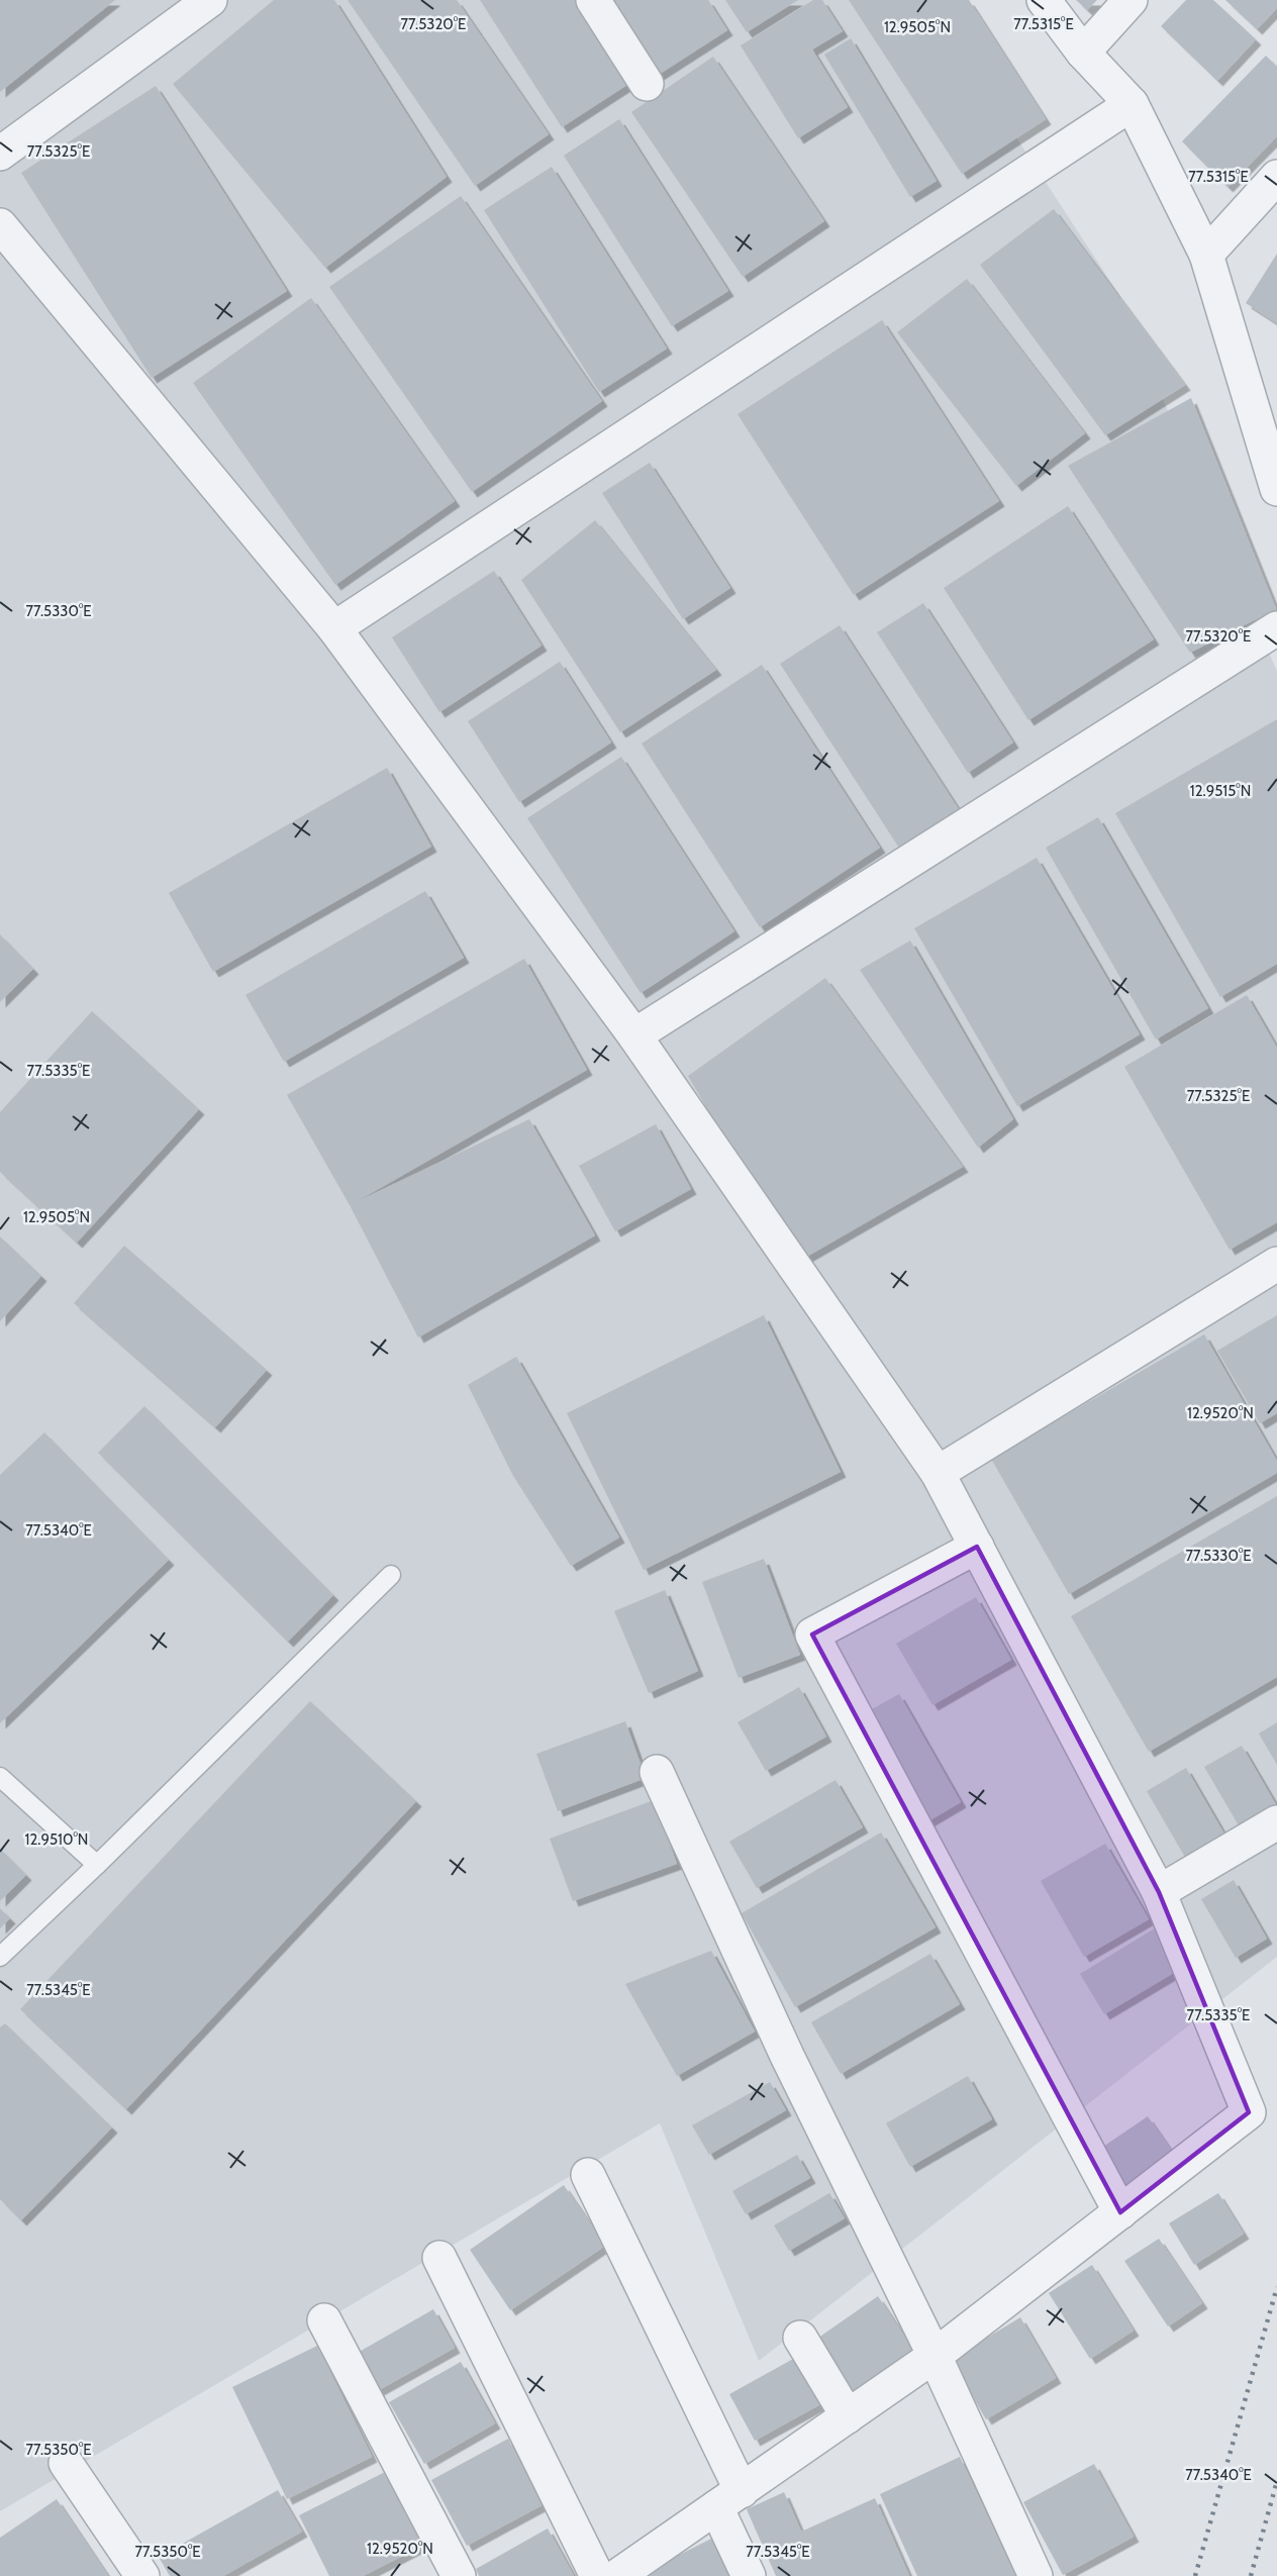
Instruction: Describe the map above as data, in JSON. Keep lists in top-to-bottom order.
{
  "coordinates": [
    "77.5320°E",
    "77.5315°E",
    "12.9505°N",
    "77.5325°E",
    "77.5330°E",
    "12.9515°N",
    "77.5335°E",
    "12.9520°N",
    "77.5340°E",
    "12.9510°N",
    "77.5345°E",
    "77.5350°E"
  ]
}
